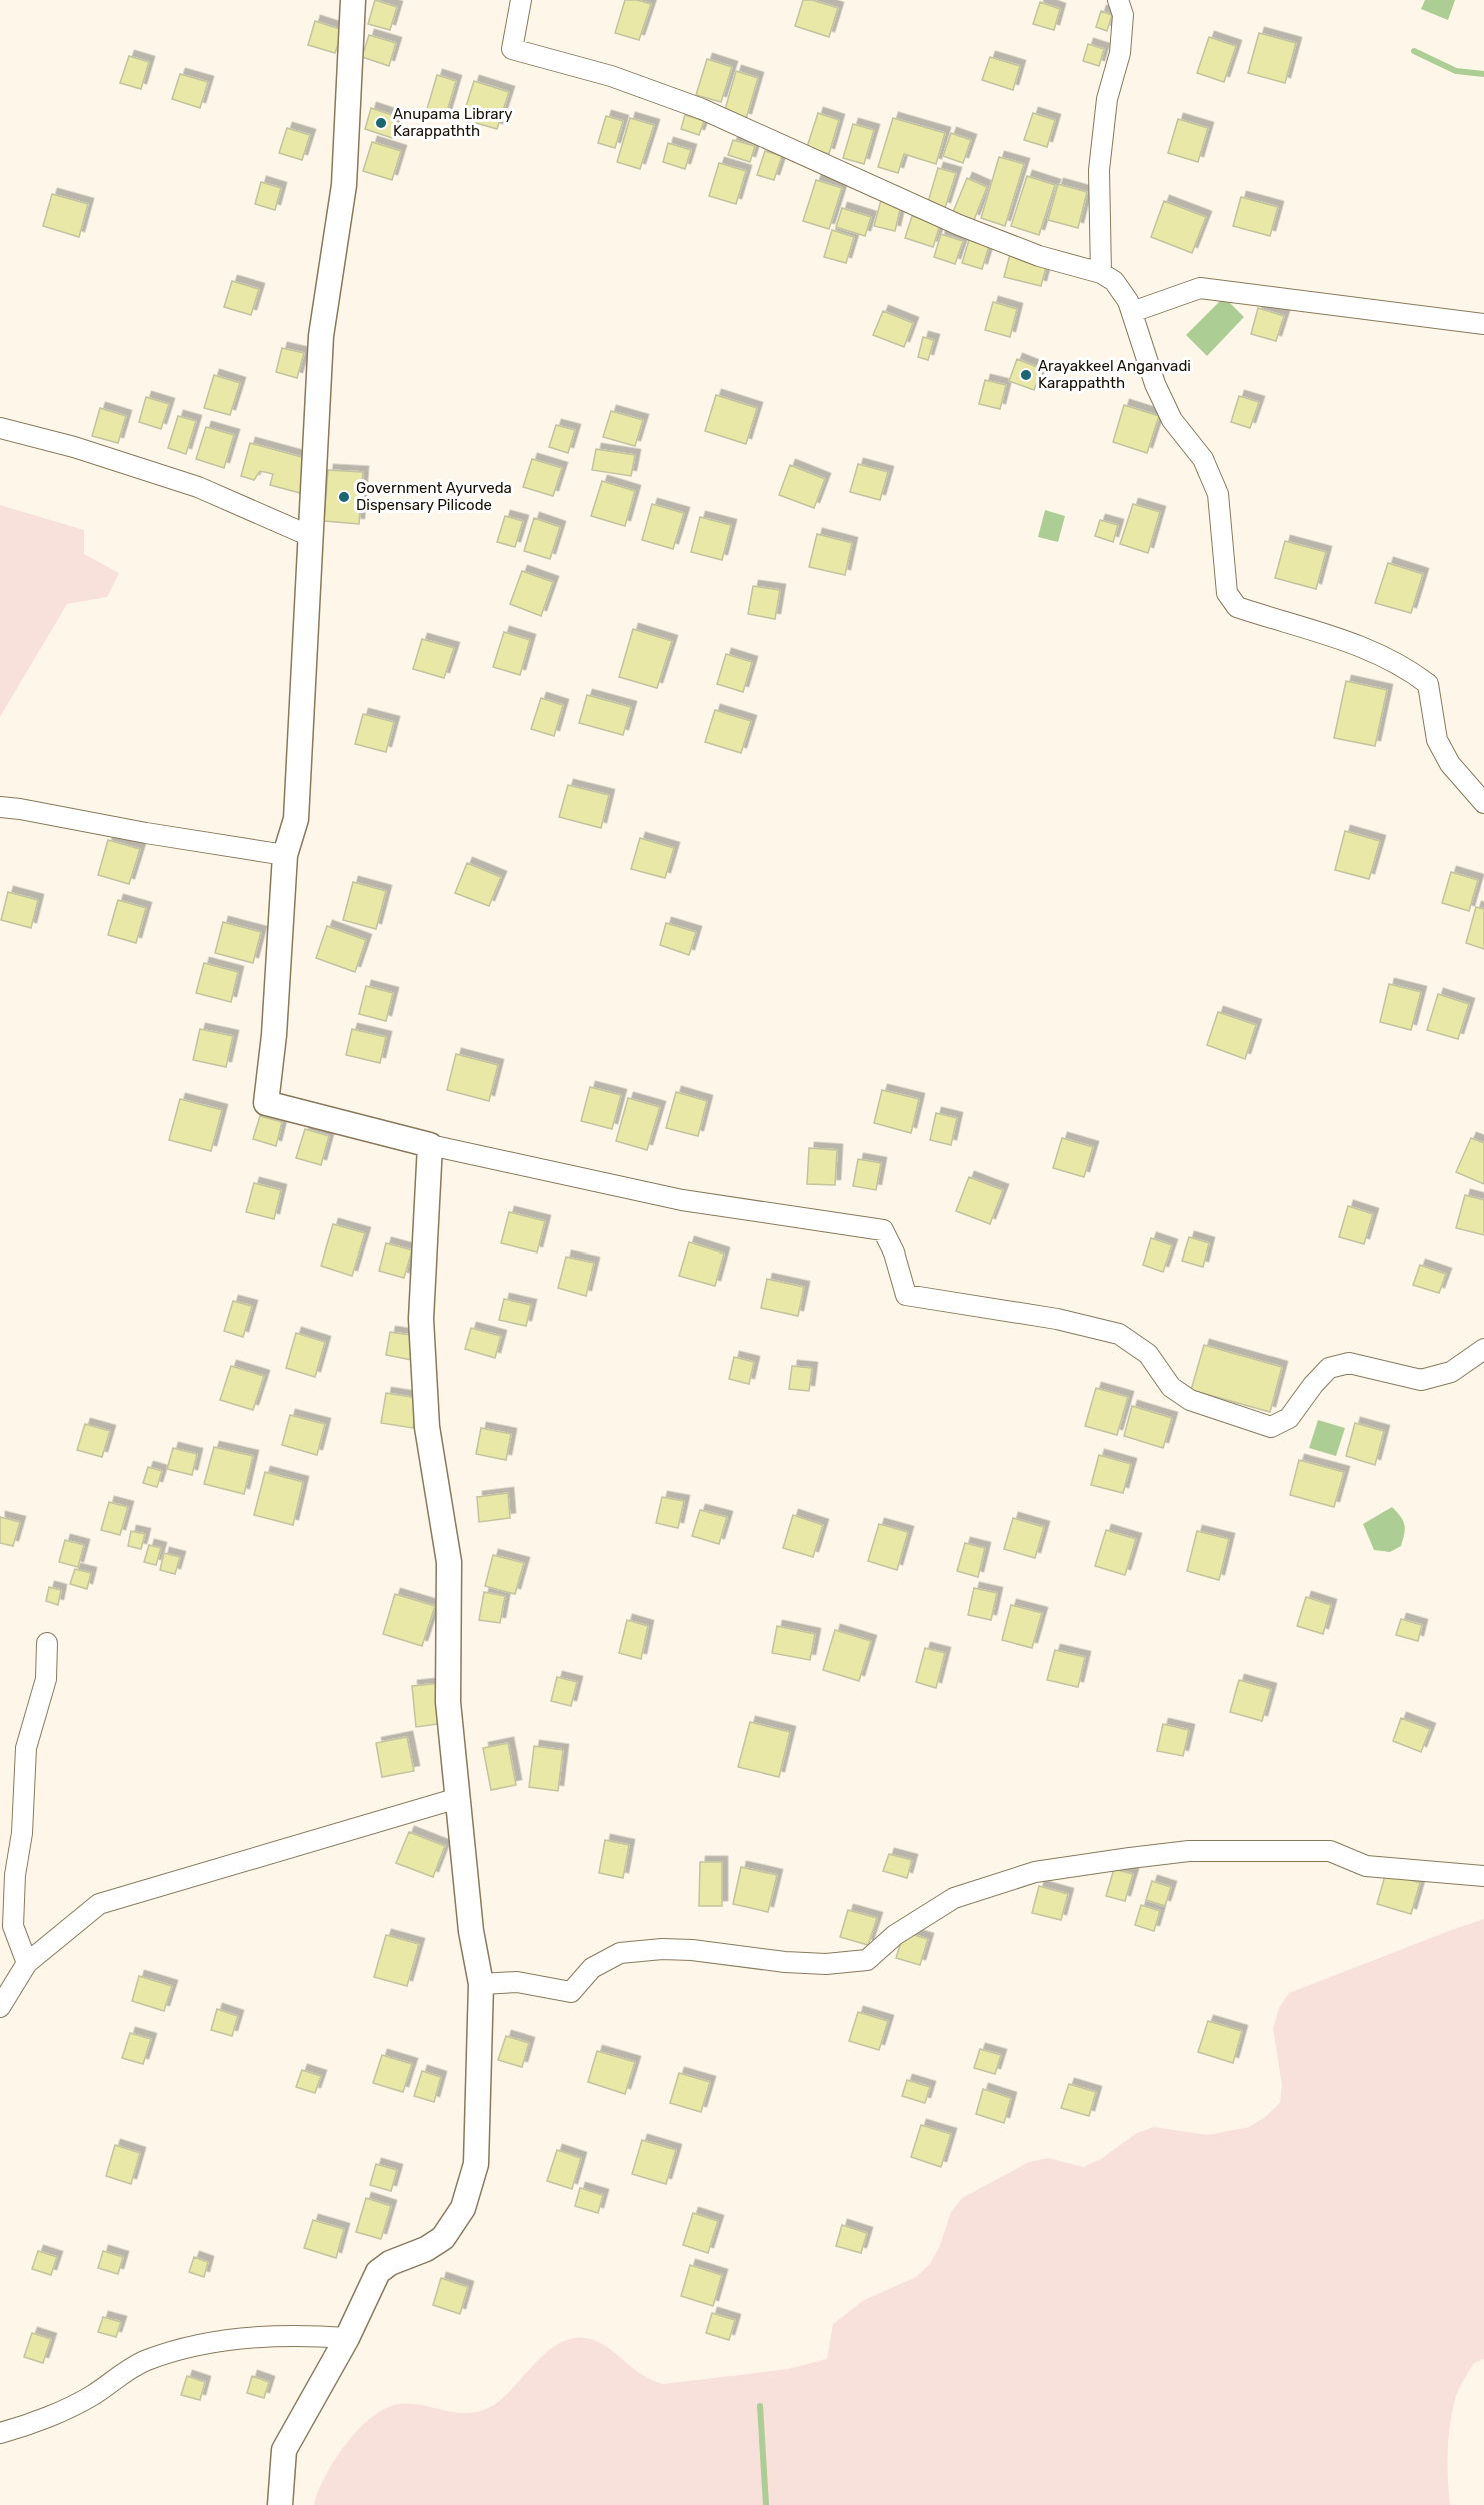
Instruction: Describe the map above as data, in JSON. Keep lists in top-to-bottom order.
{
  "places": ["Anupama Library Karappathth", "Arayakkeel Anganvadi Karappathth", "Government Ayurveda Dispensary Pilicode"]
}
